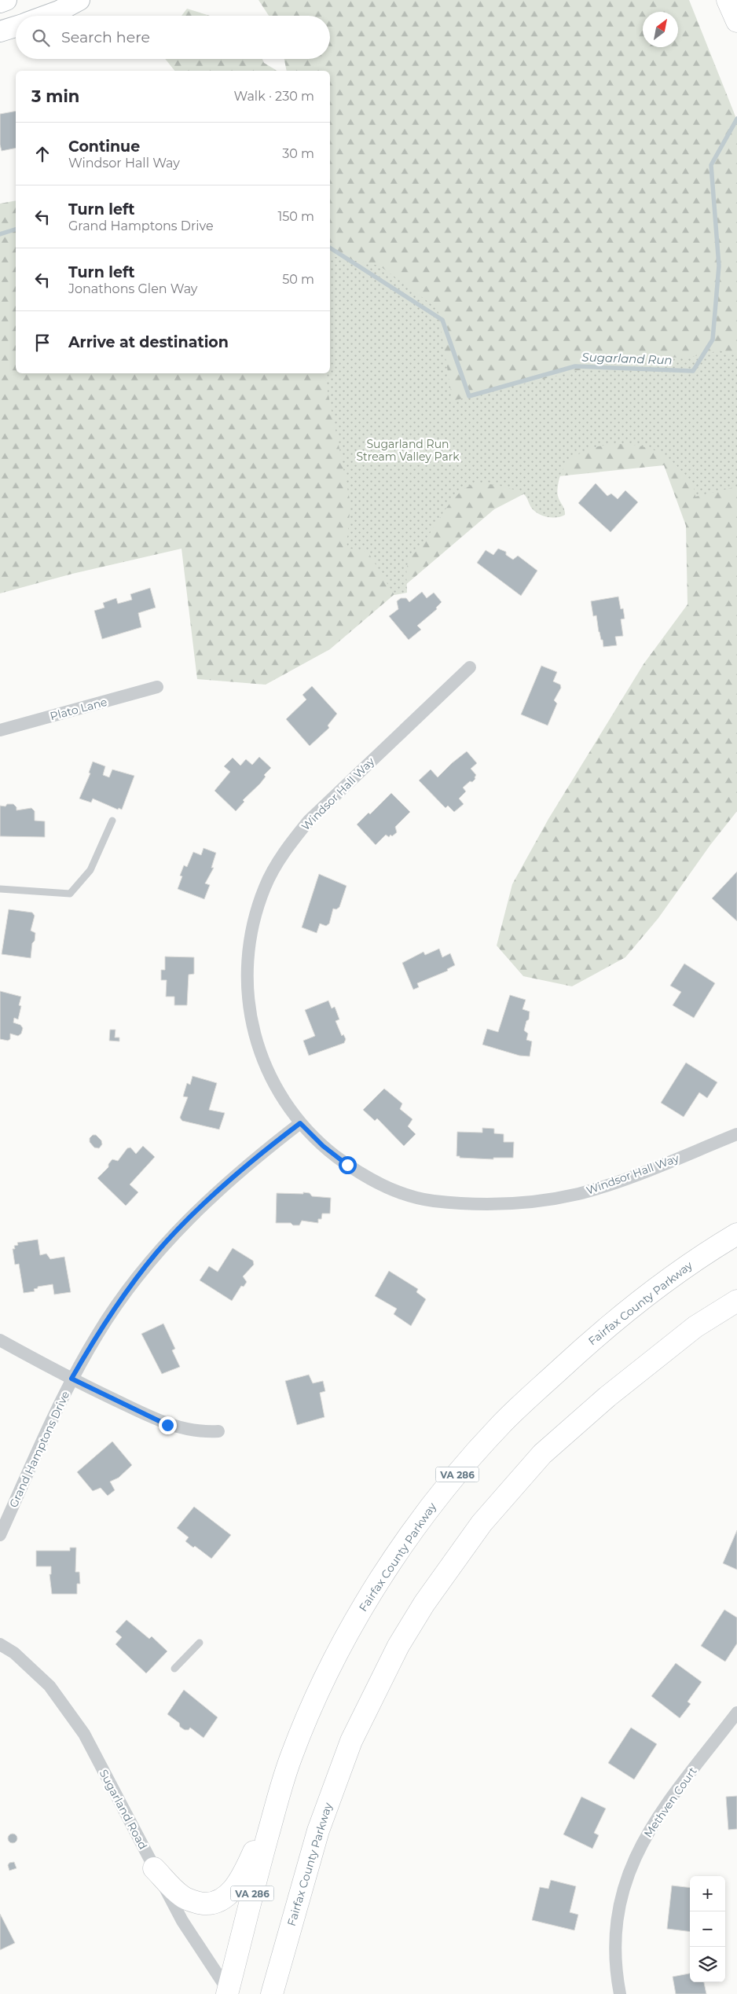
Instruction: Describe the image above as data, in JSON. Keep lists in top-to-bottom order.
{
  "streets": {
    "highway": ["Fairfax County Parkway", "VA 286"],
    "street": [
      "Plato Lane",
      "Windsor Hall Way",
      "Grand Hamptons Drive",
      "Methven Court",
      "Sugarland Road"
    ]
  },
  "crossings": [
    ["Windsor Hall Way", "Grand Hamptons Drive"],
    ["Fairfax County Parkway", "Sugarland Road"]
  ],
  "water": ["Sugarland Run"],
  "parks": ["Sugarland Run Stream Valley Park"],
  "north": "top right",
  "page": {
    "search": "Search here",
    "heading": ["3 min", "Walk · 230 m"],
    "list": [
      ["Continue", "Windsor Hall Way", "30 m"],
      ["Turn left", "Grand Hamptons Drive", "150 m"],
      ["Turn left", "Jonathons Glen Way", "50 m"],
      "Arrive at destination"
    ],
    "map_buttons": ["+", "−"]
  }
}
